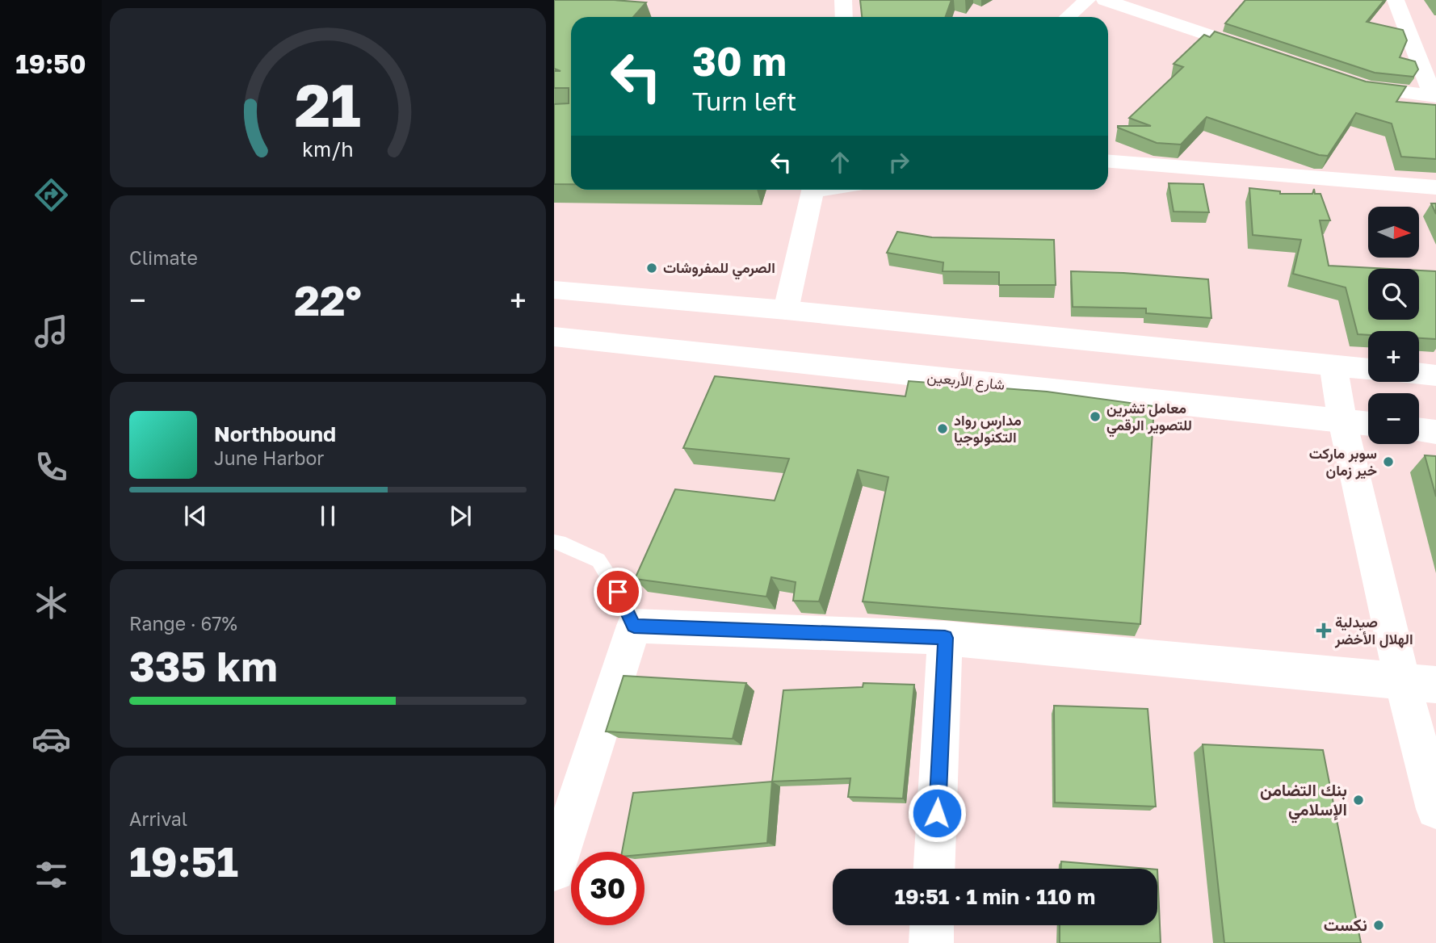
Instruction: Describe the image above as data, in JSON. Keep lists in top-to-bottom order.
{
  "streets": {
    "street": ["شارع الأربعين"]
  },
  "places": {
    "other": [
      "الصرمي للمفروشات",
      "معامل تشرين للتصوير الرقمي",
      "مدارس رواد التكنولوجيا",
      "سوبر ماركت خير زمان",
      "بنك التضامن الإسلامي",
      "نكست"
    ],
    "health": ["صيدلية الهلال الأخضر"]
  },
  "north": "right",
  "page": {
    "tabs": "19:50",
    "turn": ["30 m", "Turn left"],
    "tile": [
      "Climate",
      ["Range · 67%", "335 km"],
      ["Arrival", "19:51"]
    ],
    "map_buttons": ["+", "−"],
    "heat": ["−", "22°", "+"],
    "song": ["Northbound", "June Harbor"],
    "limit": "30",
    "trip": "19:51 · 1 min · 110 m",
    "gauge": ["21", "km/h"]
  }
}
